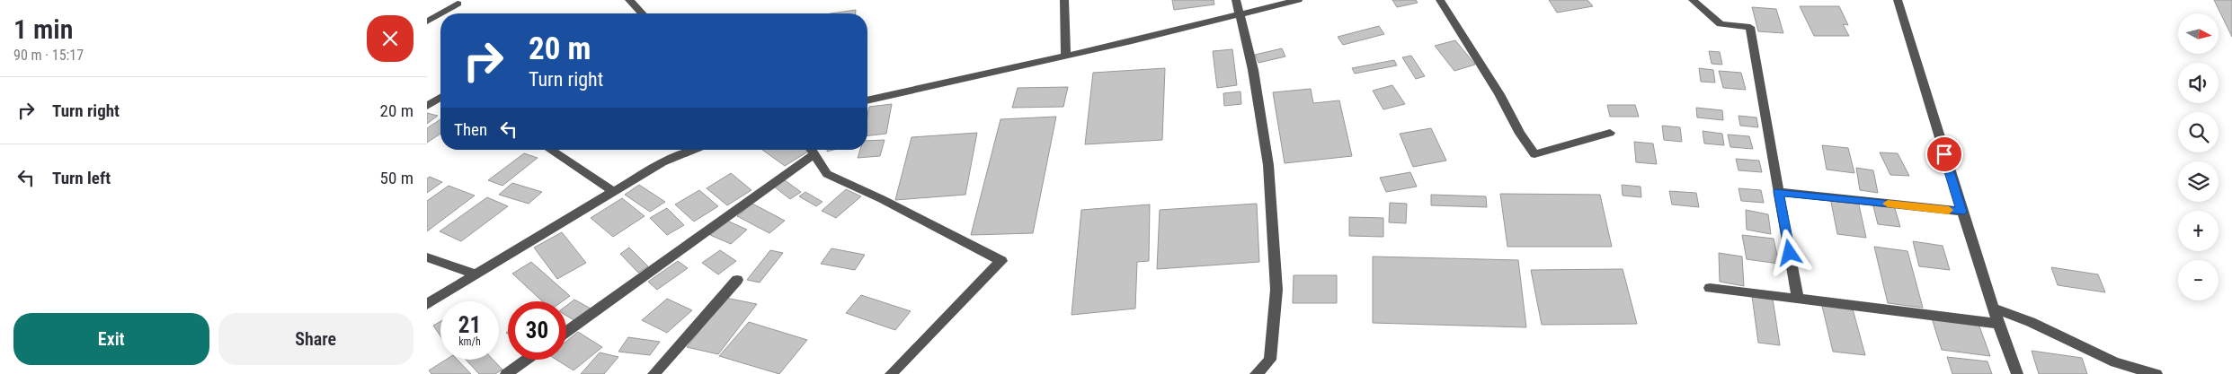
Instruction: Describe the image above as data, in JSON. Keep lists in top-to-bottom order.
{
  "north": "right",
  "page": {
    "heading": ["1 min", "90 m · 15:17"],
    "map_buttons": ["+", "−"],
    "turn": ["20 m", "Turn right"],
    "list": [
      {
        "name": "Turn right",
        "value": "20 m"
      },
      {
        "name": "Turn left",
        "value": "50 m"
      }
    ],
    "then": "Then",
    "speed": "21 km/h",
    "limit": "30",
    "buttons": ["Exit", "Share"]
  }
}
